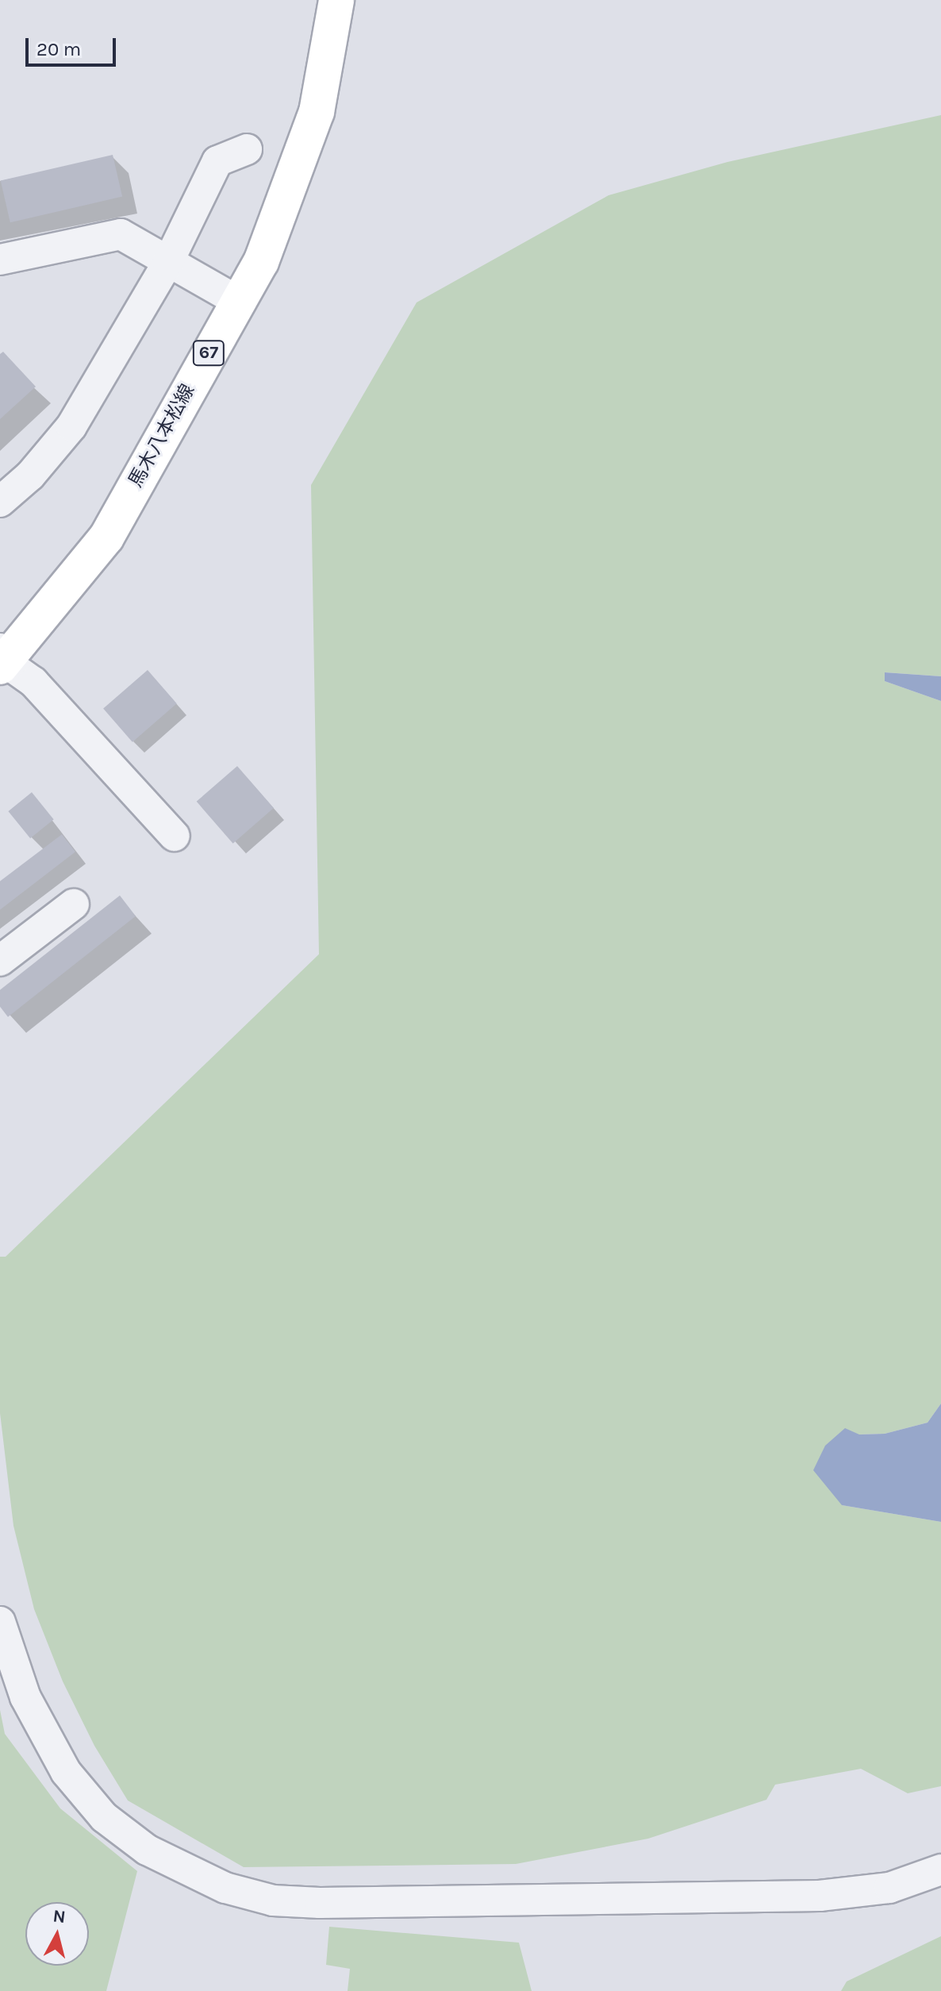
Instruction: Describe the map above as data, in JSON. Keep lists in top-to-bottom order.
{
  "streets": {
    "main road": ["67", "馬木八本松線"]
  },
  "scale_bar": "20 m",
  "north": "top"
}
